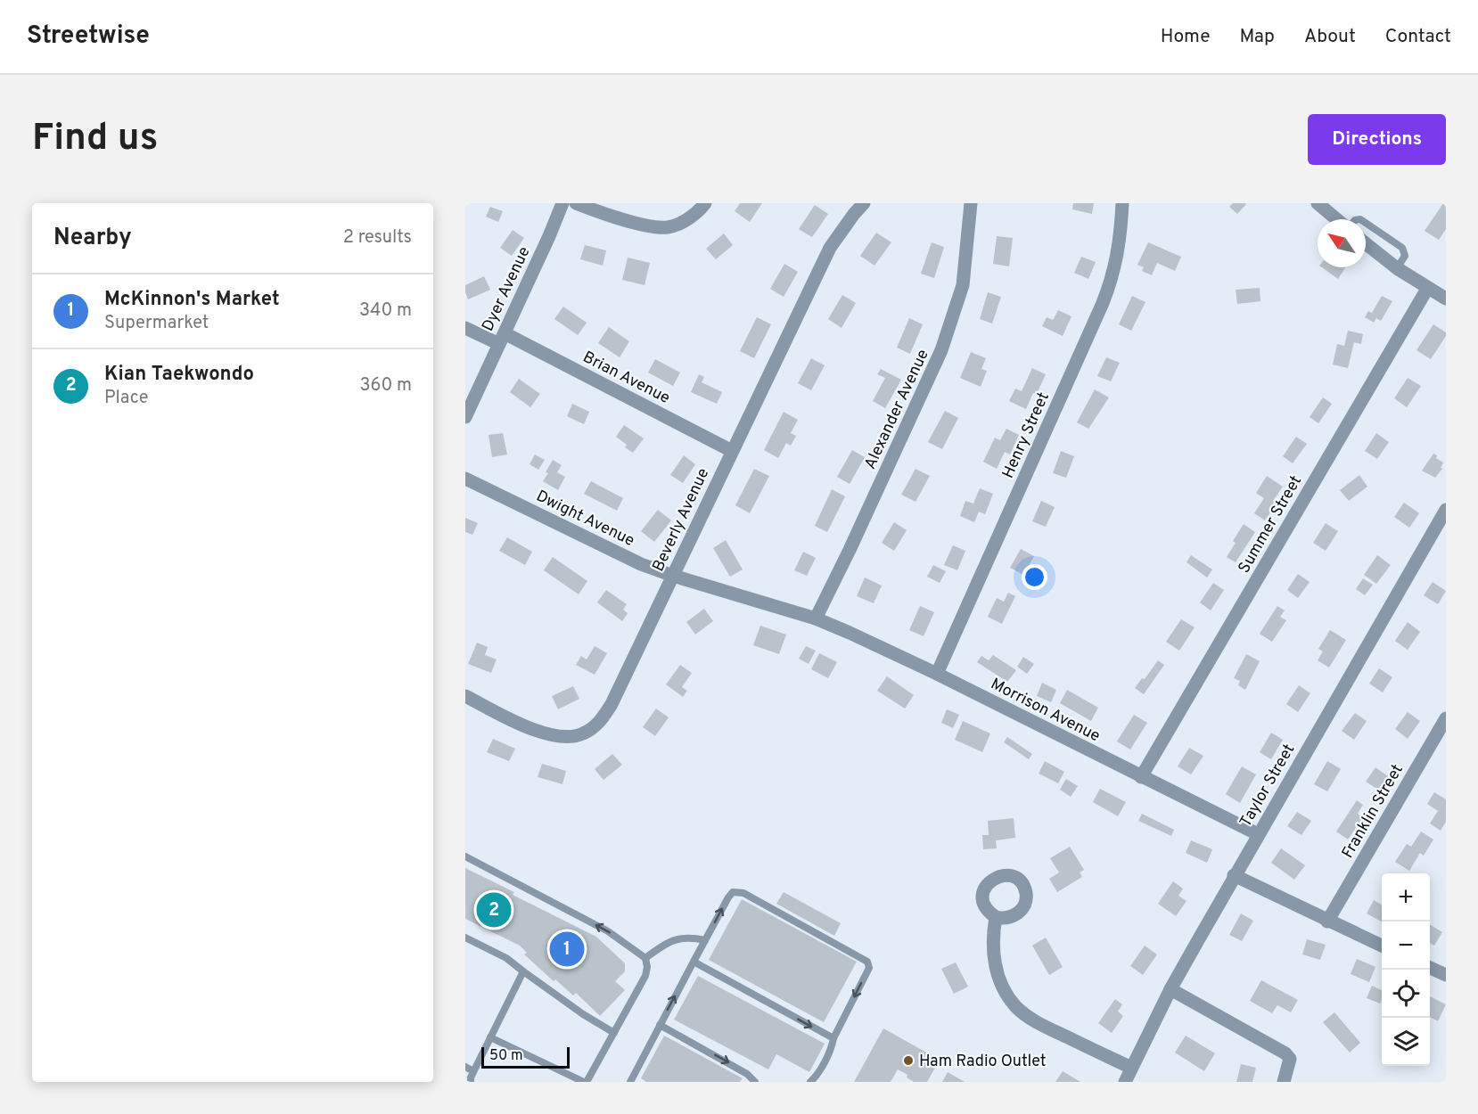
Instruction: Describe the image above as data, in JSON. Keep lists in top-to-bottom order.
{
  "streets": {
    "street": [
      "Dyer Avenue",
      "Brian Avenue",
      "Alexander Avenue",
      "Henry Street",
      "Dwight Avenue",
      "Beverly Avenue",
      "Summer Street",
      "Morrison Avenue",
      "Taylor Street",
      "Franklin Street"
    ]
  },
  "crossings": [
    ["Dyer Avenue", "Brian Avenue"],
    ["Brian Avenue", "Beverly Avenue"],
    ["Alexander Avenue", "Dwight Avenue"],
    ["Alexander Avenue", "Morrison Avenue"],
    ["Henry Street", "Morrison Avenue"],
    ["Dwight Avenue", "Beverly Avenue"],
    ["Dwight Avenue", "Morrison Avenue"],
    ["Summer Street", "Morrison Avenue"],
    ["Morrison Avenue", "Taylor Street"]
  ],
  "places": ["Ham Radio Outlet"],
  "scale_bar": "50 m",
  "north": "top left",
  "page": {
    "header": "Streetwise",
    "nav": [
      "Home",
      "Map",
      "About",
      "Contact"
    ],
    "buttons": "Directions",
    "title": "Find us",
    "heading": ["Nearby", "2 results"],
    "list": [
      {
        "mark": "1",
        "name": "McKinnon's Market",
        "note": "Supermarket",
        "value": "340 m"
      },
      {
        "mark": "2",
        "name": "Kian Taekwondo",
        "note": "Place",
        "value": "360 m"
      }
    ],
    "map_buttons": ["+", "−"],
    "pins": ["2", "1"],
    "scale": "50 m"
  }
}
